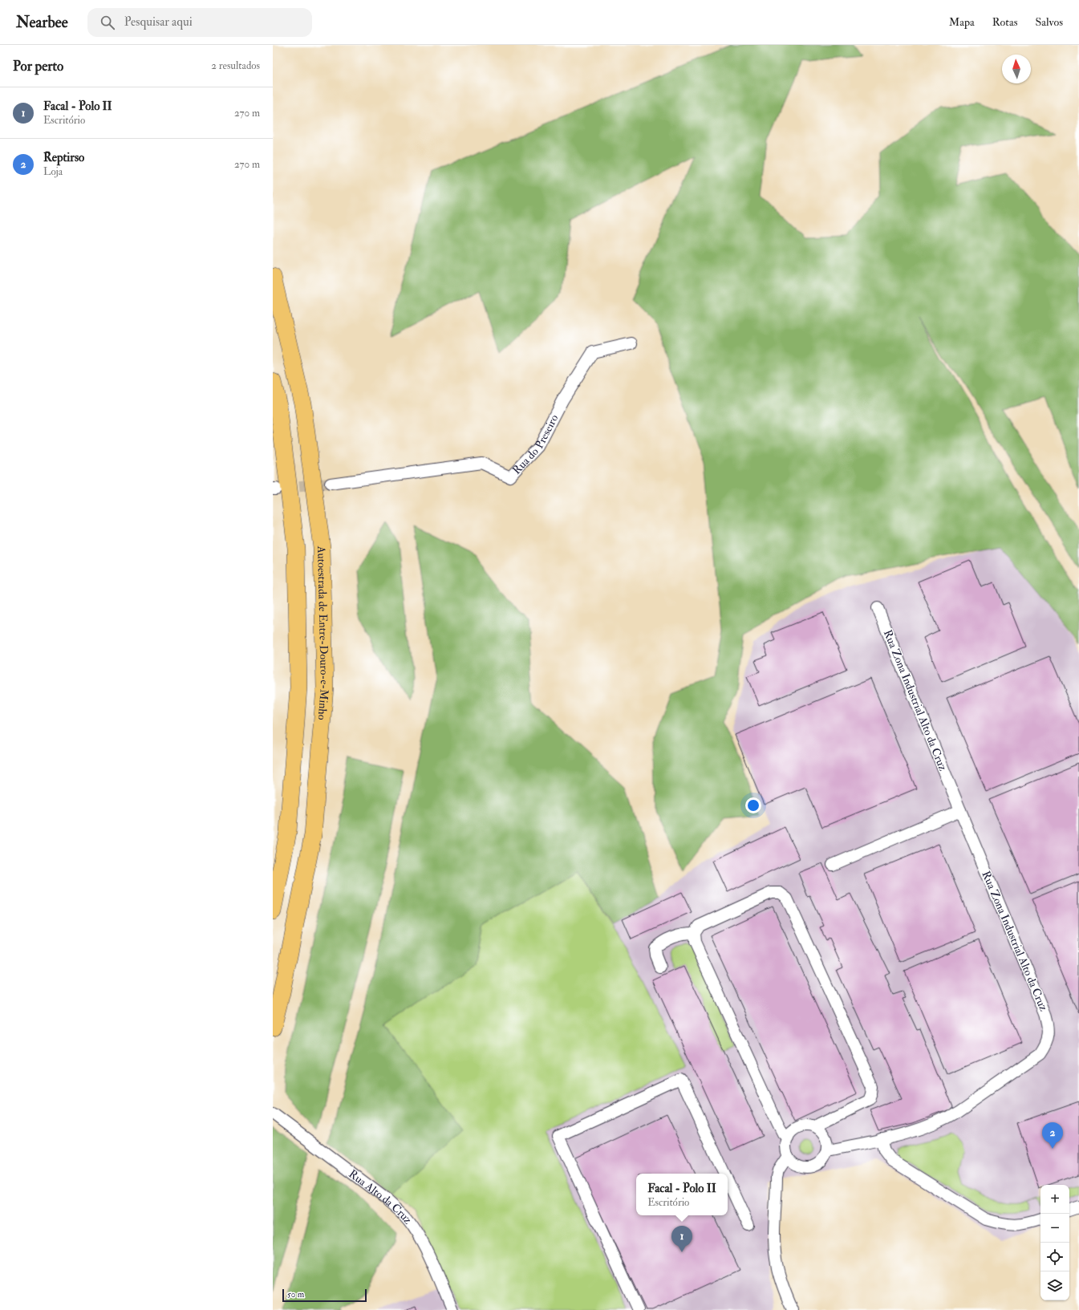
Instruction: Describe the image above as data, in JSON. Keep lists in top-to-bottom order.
{
  "streets": {
    "highway": ["Autoestrada de Entre-Douro-e-Minho"],
    "street": ["Rua do Preseiro", "Rua Zona Industrial Alto da Cruz", "Rua Alto da Cruz"]
  },
  "scale_bar": "50 m",
  "north": "top",
  "page": {
    "header": "Nearbee",
    "search": "Pesquisar aqui",
    "nav": ["Mapa", "Rotas", "Salvos"],
    "heading": ["Por perto", "2 resultados"],
    "list": [
      {
        "mark": "1",
        "name": "Facal - Polo II",
        "note": "Escritório",
        "value": "270 m"
      },
      {
        "mark": "2",
        "name": "Reptirso",
        "note": "Loja",
        "value": "270 m"
      }
    ],
    "pins": ["2", "1"],
    "popup": ["Facal - Polo II", "Escritório"],
    "map_buttons": ["+", "−"],
    "scale": "50 m"
  }
}
